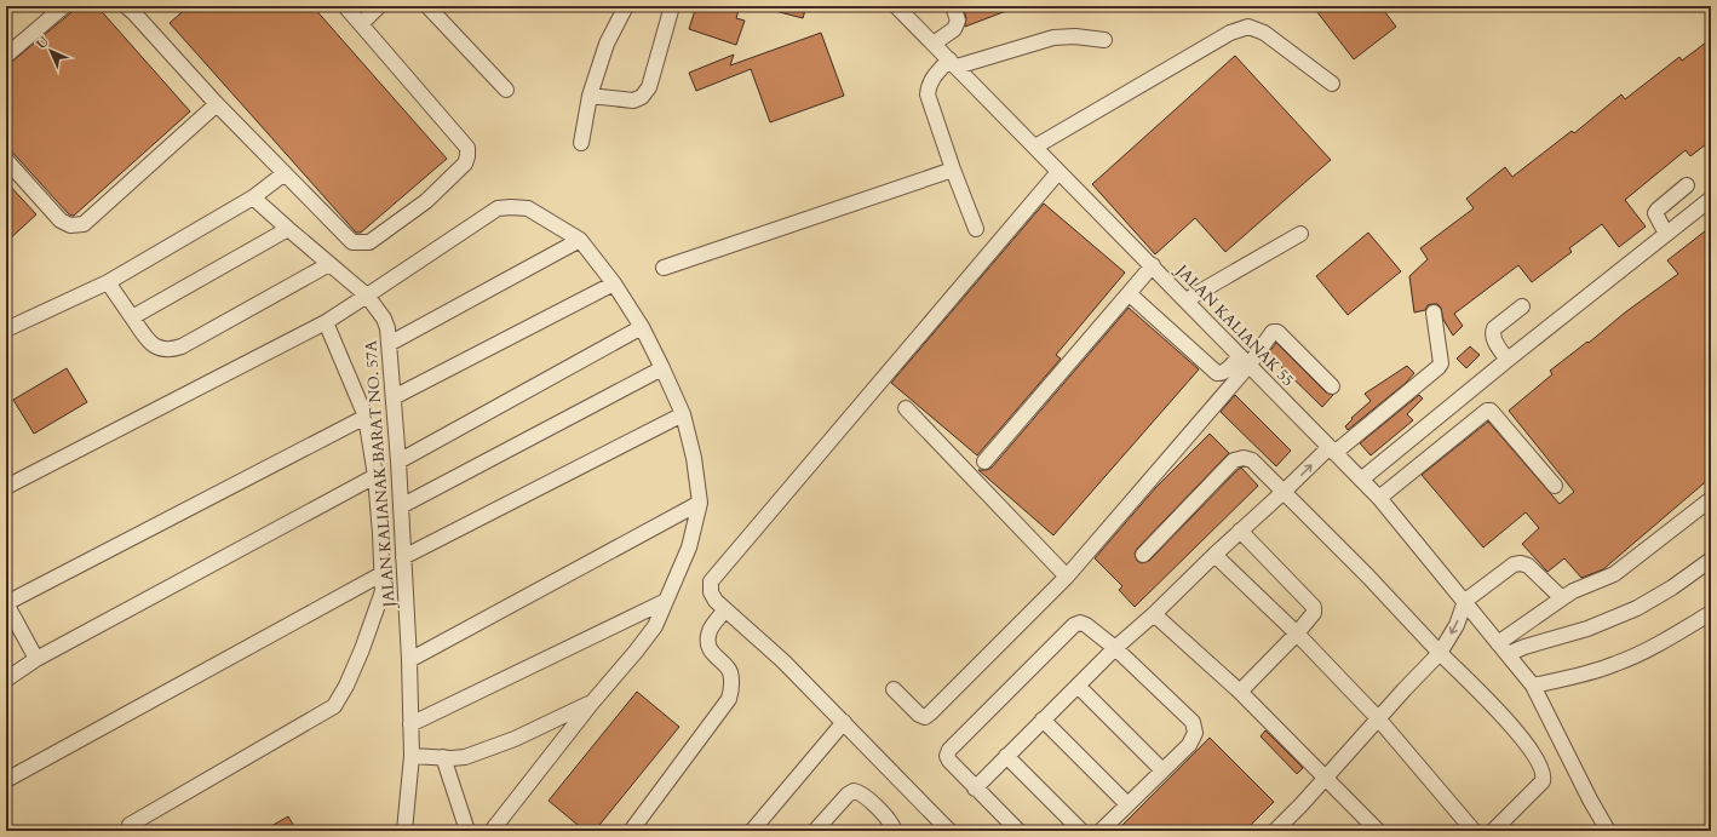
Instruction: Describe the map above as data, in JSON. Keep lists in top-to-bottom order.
{
  "streets": {
    "lane": ["JALAN KALIANAK 55", "JALAN KALIANAK BARAT NO. 57A"]
  },
  "north": "top left"
}
